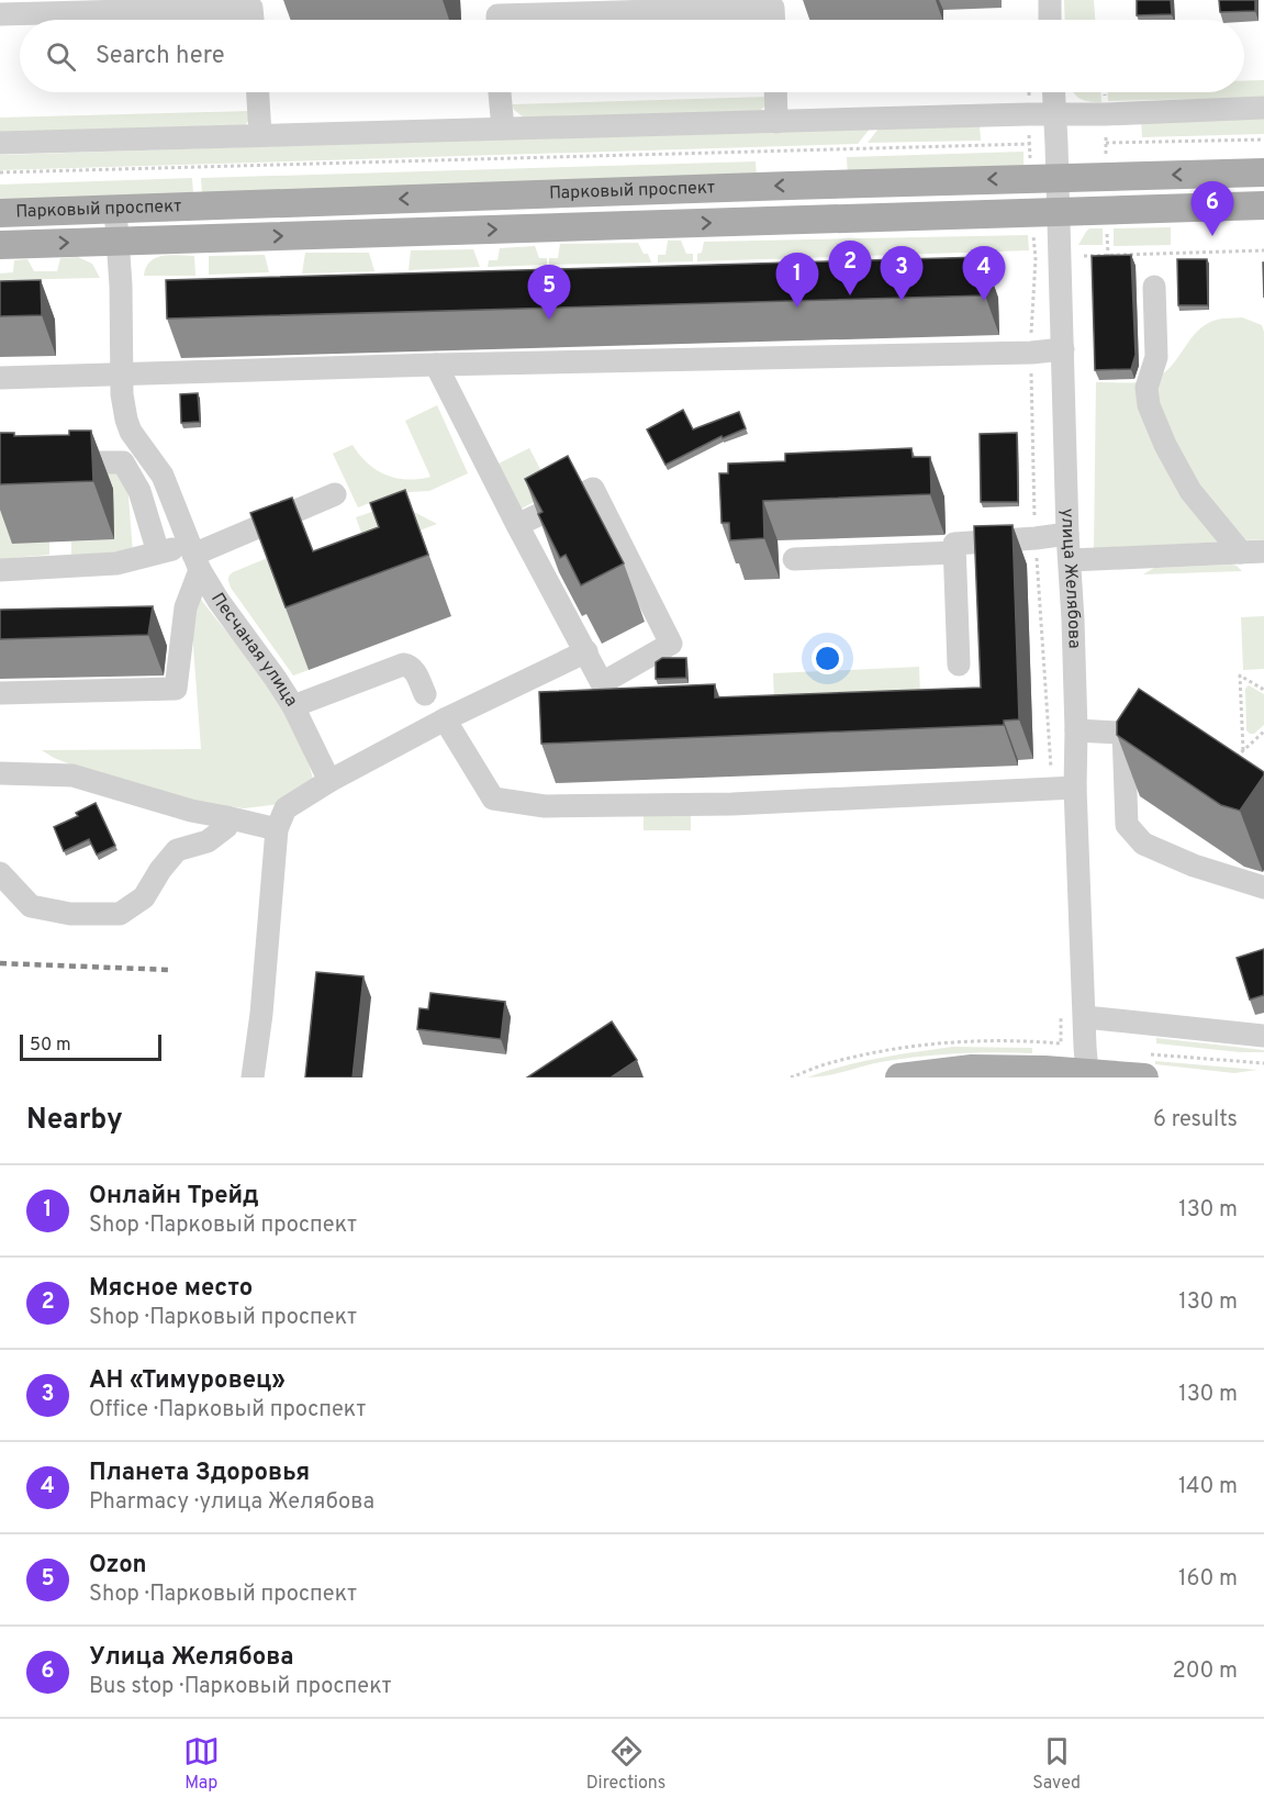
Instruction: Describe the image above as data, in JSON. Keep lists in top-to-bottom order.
{
  "streets": {
    "main road": ["Парковый проспект"],
    "street": ["улица Желябова", "Песчаная улица"]
  },
  "crossings": [
    ["Парковый проспект", "улица Желябова"],
    ["Парковый проспект", "Песчаная улица"]
  ],
  "scale_bar": "50 m",
  "page": {
    "search": "Search here",
    "pins": [
      "6",
      "2",
      "3",
      "4",
      "1",
      "5"
    ],
    "scale": "50 m",
    "heading": ["Nearby", "6 results"],
    "list": [
      {
        "mark": "1",
        "name": "Онлайн Трейд",
        "note": "Shop · Парковый проспект",
        "value": "130 m"
      },
      {
        "mark": "2",
        "name": "Мясное место",
        "note": "Shop · Парковый проспект",
        "value": "130 m"
      },
      {
        "mark": "3",
        "name": "АН «Тимуровец»",
        "note": "Office · Парковый проспект",
        "value": "130 m"
      },
      {
        "mark": "4",
        "name": "Планета Здоровья",
        "note": "Pharmacy · улица Желябова",
        "value": "140 m"
      },
      {
        "mark": "5",
        "name": "Ozon",
        "note": "Shop · Парковый проспект",
        "value": "160 m"
      },
      {
        "mark": "6",
        "name": "Улица Желябова",
        "note": "Bus stop · Парковый проспект",
        "value": "200 m"
      }
    ],
    "nav": ["Map", "Directions", "Saved"]
  }
}
